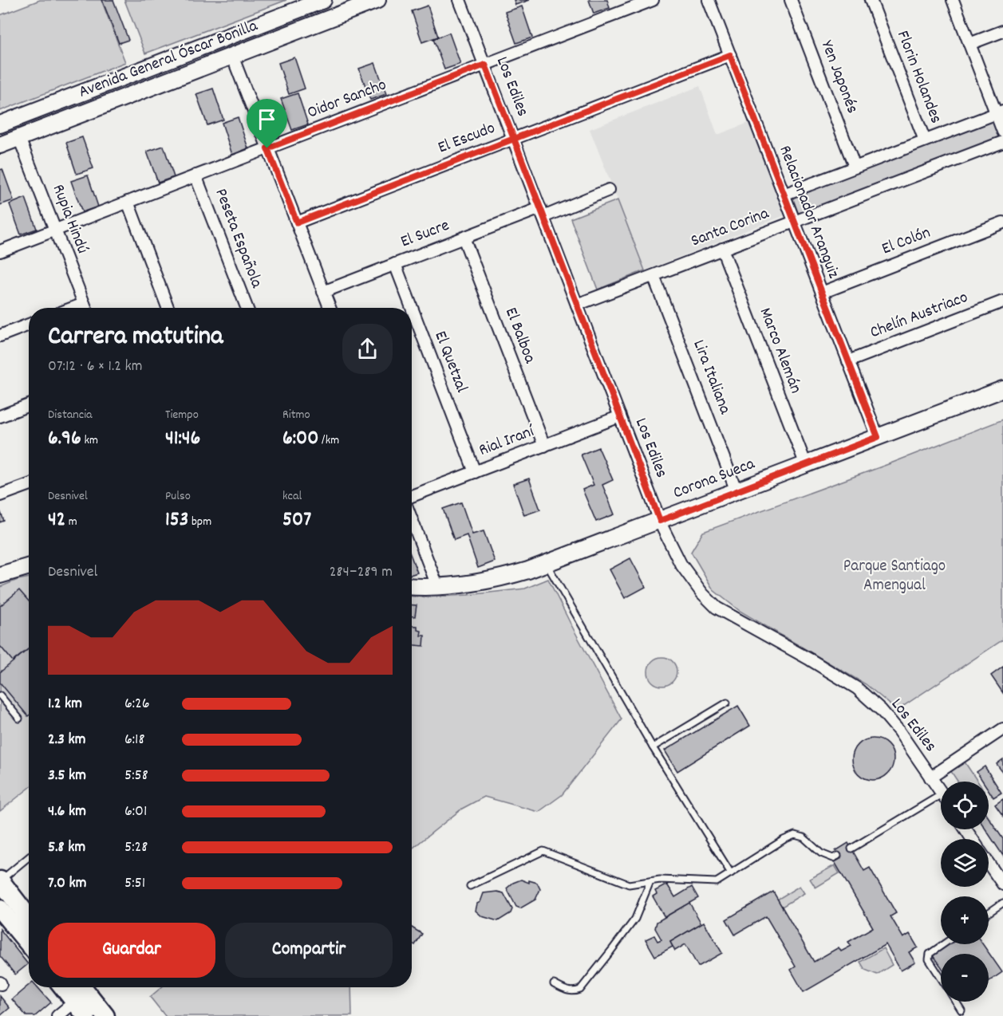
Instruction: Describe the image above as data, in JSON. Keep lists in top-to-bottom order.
{
  "streets": {
    "main road": ["Avenida General Óscar Bonilla", "Corona Sueca"],
    "street": [
      "Yen Japonés",
      "Florin Holandes",
      "Los Ediles",
      "Oidor Sancho",
      "El Escudo",
      "Relacionador Aranguiz",
      "Rupia Hindú",
      "Santa Corina",
      "El Sucre",
      "Peseta Española",
      "El Colón",
      "Chelín Austriaco",
      "El Balboa",
      "Marco Alemán",
      "El Quetzal",
      "Lira Italiana",
      "Rial Iraní"
    ]
  },
  "crossings": [
    ["Avenida General Óscar Bonilla", "Rupia Hindú"],
    ["Yen Japonés", "Santa Corina"],
    ["Florin Holandes", "Santa Corina"],
    ["Los Ediles", "Oidor Sancho"],
    ["Los Ediles", "El Escudo"],
    ["Los Ediles", "Santa Corina"],
    ["Los Ediles", "El Sucre"],
    ["Los Ediles", "Rial Iraní"],
    ["Los Ediles", "Corona Sueca"],
    ["Oidor Sancho", "Rupia Hindú"],
    ["Oidor Sancho", "Peseta Española"],
    ["El Escudo", "Relacionador Aranguiz"],
    ["Relacionador Aranguiz", "Santa Corina"],
    ["Relacionador Aranguiz", "El Colón"],
    ["Relacionador Aranguiz", "Chelín Austriaco"],
    ["Relacionador Aranguiz", "Corona Sueca"],
    ["Santa Corina", "Marco Alemán"],
    ["Santa Corina", "Lira Italiana"],
    ["El Sucre", "El Balboa"],
    ["El Sucre", "El Quetzal"],
    ["El Balboa", "Rial Iraní"],
    ["Marco Alemán", "Corona Sueca"],
    ["El Quetzal", "Rial Iraní"],
    ["Lira Italiana", "Corona Sueca"]
  ],
  "parks": ["Parque Santiago Amengual"],
  "page": {
    "heading": ["Carrera matutina", "07:12 · 6 × 1.2 km"],
    "stats": [
      ["Distancia", "6.96 km"],
      ["Tiempo", "41:46"],
      ["Ritmo", "6:00 /km"],
      ["Desnivel", "42 m"],
      ["Pulso", "153 bpm"],
      ["kcal", "507"]
    ],
    "chart": ["Desnivel", "284–289 m"],
    "list": [
      {
        "name": "1.2 km",
        "note": "6:26"
      },
      {
        "name": "2.3 km",
        "note": "6:18"
      },
      {
        "name": "3.5 km",
        "note": "5:58"
      },
      {
        "name": "4.6 km",
        "note": "6:01"
      },
      {
        "name": "5.8 km",
        "note": "5:28"
      },
      {
        "name": "7.0 km",
        "note": "5:51"
      }
    ],
    "map_buttons": ["+", "−"],
    "buttons": ["Guardar", "Compartir"]
  }
}
